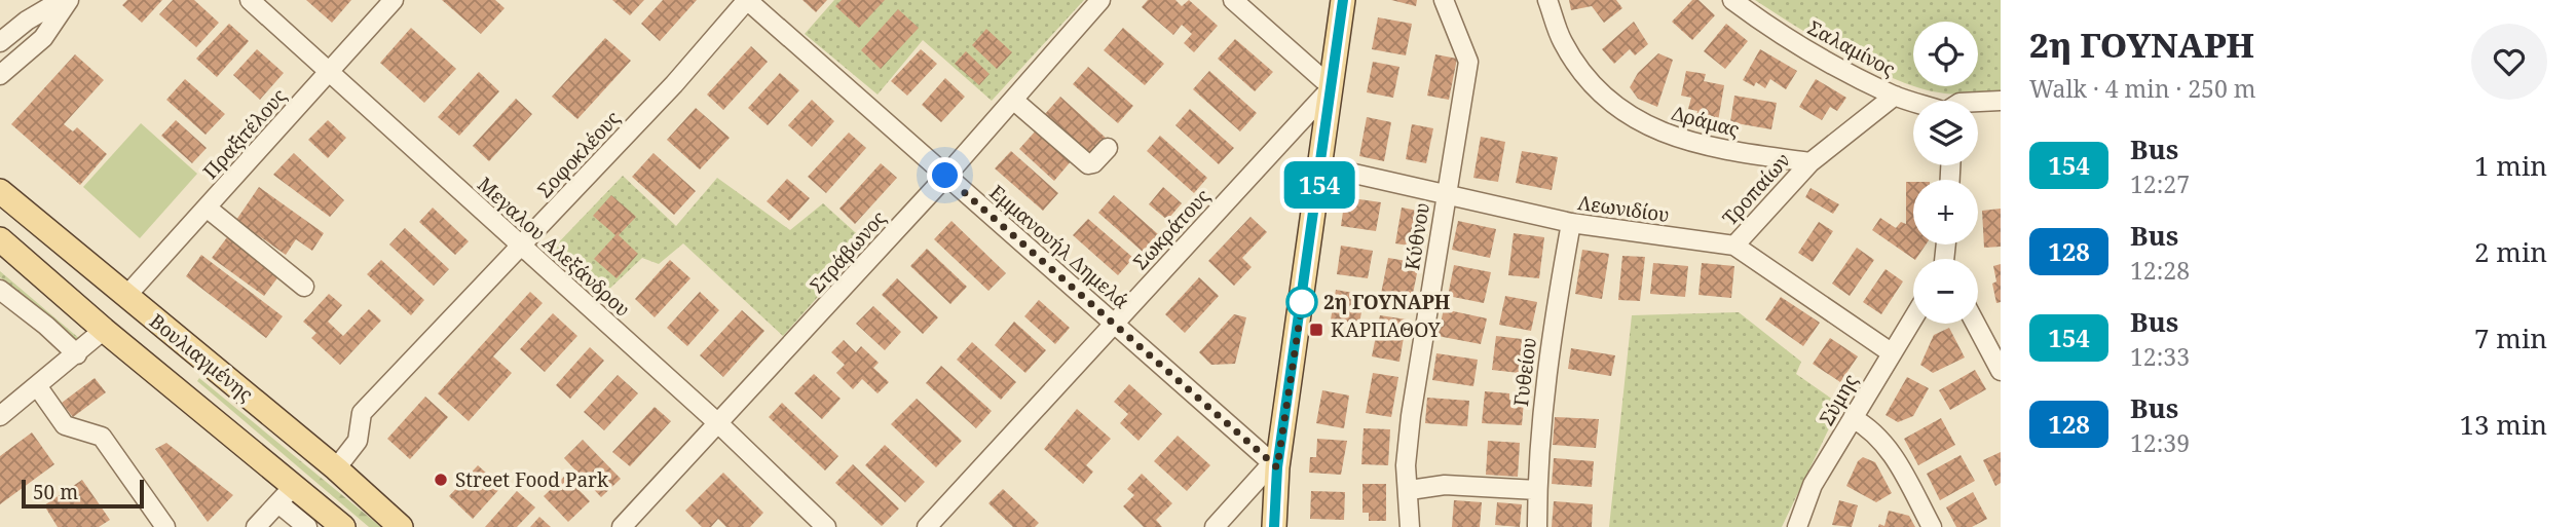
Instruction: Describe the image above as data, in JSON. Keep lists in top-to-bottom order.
{
  "streets": {
    "main road": ["Βουλιαγμένης"],
    "street": [
      "Σαλαμίνος",
      "Δράμας",
      "Πραξιτέλους",
      "Σοφοκλέους",
      "Τροπαίων",
      "Λεωνιδίου",
      "Σωκράτους",
      "Κύθνου",
      "Μεγαλου Αλεξάνδρου",
      "Εμμανουήλ Δημελά",
      "Στράβωνος",
      "Γυθείου",
      "Σύμης"
    ]
  },
  "crossings": [
    ["Δράμας", "Τροπαίων"],
    ["Πραξιτέλους", "Μεγαλου Αλεξάνδρου"],
    ["Πραξιτέλους", "Βουλιαγμένης"],
    ["Σοφοκλέους", "Μεγαλου Αλεξάνδρου"],
    ["Σοφοκλέους", "Εμμανουήλ Δημελά"],
    ["Σοφοκλέους", "Βουλιαγμένης"],
    ["Τροπαίων", "Λεωνιδίου"],
    ["Λεωνιδίου", "Κύθνου"],
    ["Λεωνιδίου", "Γυθείου"],
    ["Λεωνιδίου", "Σύμης"],
    ["Σωκράτους", "Εμμανουήλ Δημελά"],
    ["Μεγαλου Αλεξάνδρου", "Στράβωνος"],
    ["Εμμανουήλ Δημελά", "Στράβωνος"]
  ],
  "places": {
    "other": ["2η ΓΟΥΝΑΡΗ", "Street Food Park"],
    "transit": ["ΚΑΡΠΑΘΟΥ"]
  },
  "lines": ["bus line 154"],
  "scale_bar": "50 m",
  "page": {
    "on_map": "154",
    "heading": ["2η ΓΟΥΝΑΡΗ", "Walk · 4 min · 250 m"],
    "map_buttons": ["+", "−"],
    "list": [
      {
        "mark": "154",
        "name": "Bus",
        "note": "12:27",
        "value": "1 min"
      },
      {
        "mark": "128",
        "name": "Bus",
        "note": "12:28",
        "value": "2 min"
      },
      {
        "mark": "154",
        "name": "Bus",
        "note": "12:33",
        "value": "7 min"
      },
      {
        "mark": "128",
        "name": "Bus",
        "note": "12:39",
        "value": "13 min"
      }
    ],
    "scale": "50 m"
  }
}
